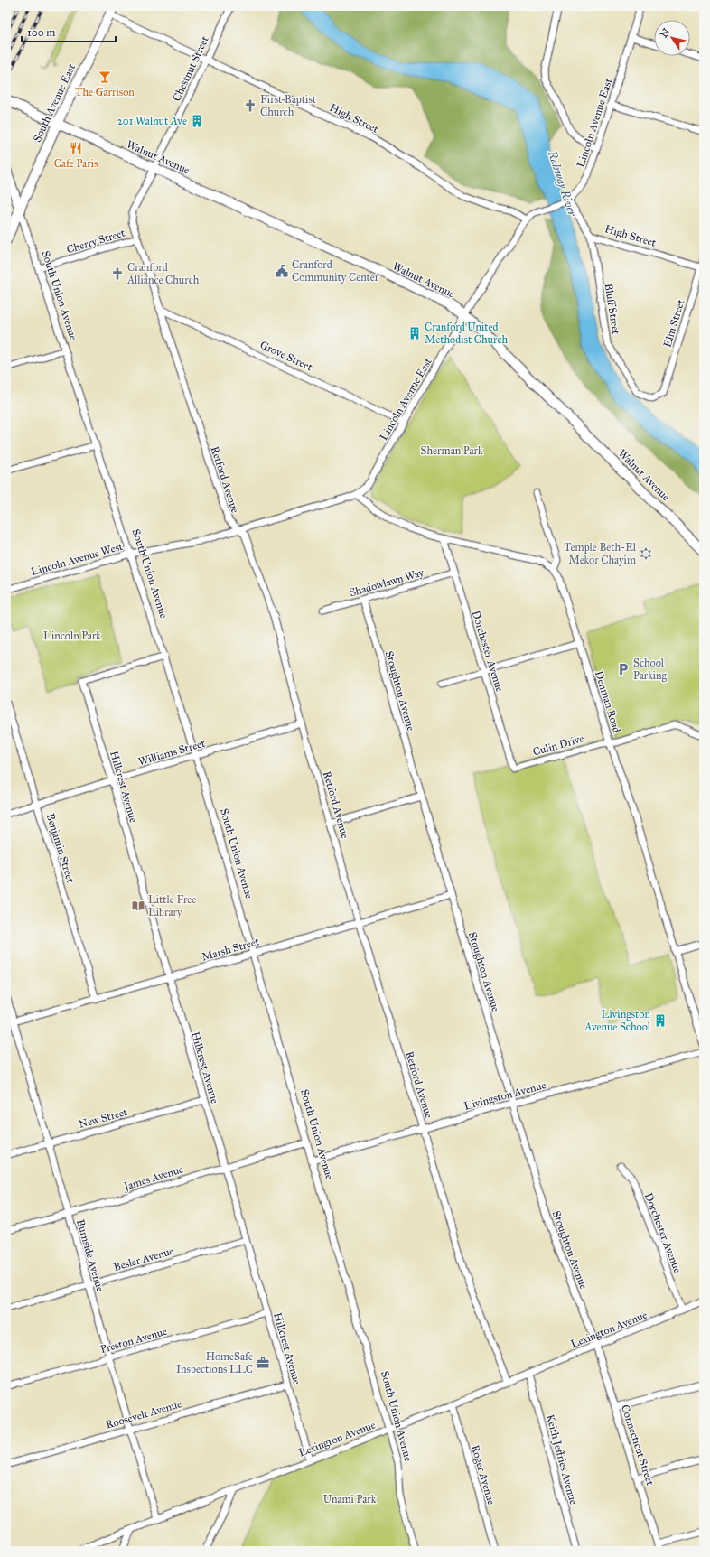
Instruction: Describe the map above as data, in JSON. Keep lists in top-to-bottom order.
{
  "streets": {
    "street": [
      "Chestnut Street",
      "South Avenue East",
      "High Street",
      "Lincoln Avenue East",
      "Walnut Avenue",
      "Cherry Street",
      "South Union Avenue",
      "Bluff Street",
      "Elm Street",
      "Grove Street",
      "Retford Avenue",
      "Lincoln Avenue West",
      "Shadowlawn Way",
      "Dorchester Avenue",
      "Stoughton Avenue",
      "Denman Road",
      "Culin Drive",
      "Williams Street",
      "Hillcrest Avenue",
      "Benjamin Street",
      "Marsh Street",
      "Livingston Avenue",
      "New Street",
      "James Avenue",
      "Burnside Avenue",
      "Besler Avenue",
      "Lexington Avenue",
      "Preston Avenue",
      "Roosevelt Avenue",
      "Connecticut Street",
      "Keith Jeffries Avenue",
      "Roger Avenue"
    ]
  },
  "crossings": [
    ["Chestnut Street", "High Street"],
    ["Chestnut Street", "Walnut Avenue"],
    ["Chestnut Street", "Cherry Street"],
    ["Chestnut Street", "Retford Avenue"],
    ["South Avenue East", "High Street"],
    ["South Avenue East", "Walnut Avenue"],
    ["South Avenue East", "South Union Avenue"],
    ["High Street", "Lincoln Avenue East"],
    ["High Street", "Bluff Street"],
    ["High Street", "Elm Street"],
    ["Lincoln Avenue East", "Walnut Avenue"],
    ["Lincoln Avenue East", "South Union Avenue"],
    ["Lincoln Avenue East", "Grove Street"],
    ["Lincoln Avenue East", "Retford Avenue"],
    ["Lincoln Avenue East", "Lincoln Avenue West"],
    ["Cherry Street", "South Union Avenue"],
    ["Cherry Street", "Retford Avenue"],
    ["South Union Avenue", "Lincoln Avenue West"],
    ["South Union Avenue", "Williams Street"],
    ["South Union Avenue", "Hillcrest Avenue"],
    ["South Union Avenue", "Marsh Street"],
    ["South Union Avenue", "Livingston Avenue"],
    ["South Union Avenue", "James Avenue"],
    ["South Union Avenue", "Lexington Avenue"],
    ["Bluff Street", "Elm Street"],
    ["Grove Street", "Retford Avenue"],
    ["Retford Avenue", "Williams Street"],
    ["Retford Avenue", "Marsh Street"],
    ["Retford Avenue", "Livingston Avenue"],
    ["Retford Avenue", "Lexington Avenue"],
    ["Shadowlawn Way", "Dorchester Avenue"],
    ["Shadowlawn Way", "Stoughton Avenue"],
    ["Dorchester Avenue", "Culin Drive"],
    ["Dorchester Avenue", "Lexington Avenue"],
    ["Stoughton Avenue", "Marsh Street"],
    ["Stoughton Avenue", "Livingston Avenue"],
    ["Stoughton Avenue", "Lexington Avenue"],
    ["Stoughton Avenue", "Connecticut Street"],
    ["Denman Road", "Culin Drive"],
    ["Williams Street", "Hillcrest Avenue"],
    ["Williams Street", "Benjamin Street"],
    ["Hillcrest Avenue", "Marsh Street"],
    ["Hillcrest Avenue", "New Street"],
    ["Hillcrest Avenue", "James Avenue"],
    ["Hillcrest Avenue", "Besler Avenue"],
    ["Hillcrest Avenue", "Lexington Avenue"],
    ["Hillcrest Avenue", "Preston Avenue"],
    ["Hillcrest Avenue", "Roosevelt Avenue"],
    ["Benjamin Street", "Marsh Street"],
    ["Marsh Street", "Burnside Avenue"],
    ["New Street", "Burnside Avenue"],
    ["James Avenue", "Burnside Avenue"],
    ["Burnside Avenue", "Besler Avenue"],
    ["Burnside Avenue", "Lexington Avenue"],
    ["Burnside Avenue", "Preston Avenue"],
    ["Burnside Avenue", "Roosevelt Avenue"],
    ["Lexington Avenue", "Connecticut Street"],
    ["Lexington Avenue", "Keith Jeffries Avenue"],
    ["Lexington Avenue", "Roger Avenue"]
  ],
  "water": ["Rahway River"],
  "parks": ["Sherman Park", "Lincoln Park", "Unami Park"],
  "places": {
    "bar": ["The Garrison"],
    "church": ["First Baptist Church", "Cranford Alliance Church"],
    "building": ["201 Walnut Ave", "Cranford United Methodist Church", "Livingston Avenue School"],
    "restaurant": ["Cafe Paris"],
    "public building": ["Cranford Community Center"],
    "synagogue": ["Temple Beth-El Mekor Chayim"],
    "parking": ["School Parking"],
    "library": ["Little Free Library"],
    "office": ["HomeSafe Inspections LLC"]
  },
  "scale_bar": "100 m",
  "north": "top left"
}
